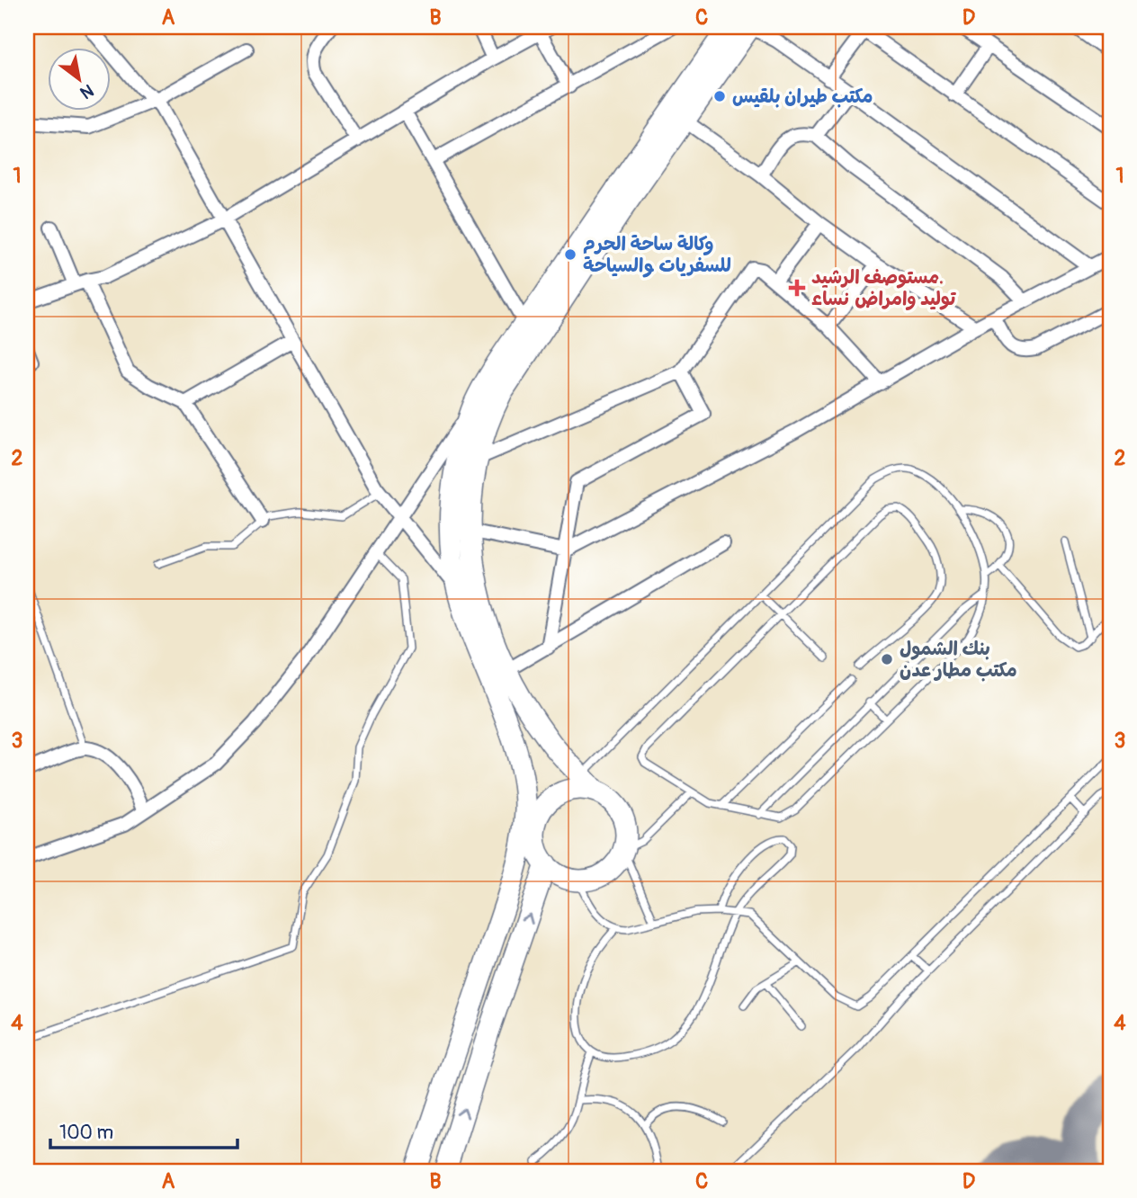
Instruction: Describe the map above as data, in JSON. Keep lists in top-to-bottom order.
{
  "places": {
    "other": ["مكتب طيران بلقيس", "وكالة ساحة الحرم للسفريات والسياحة", "بنك الشمول مكتب مطار عدن"],
    "health": ["مستوصف الرشيد. توليد وامراض نساء"]
  },
  "scale_bar": "100 m",
  "north": "bottom right",
  "grid": {
    "columns": [
      "A",
      "B",
      "C",
      "D"
    ],
    "rows": [
      "1",
      "2",
      "3",
      "4"
    ]
  }
}
